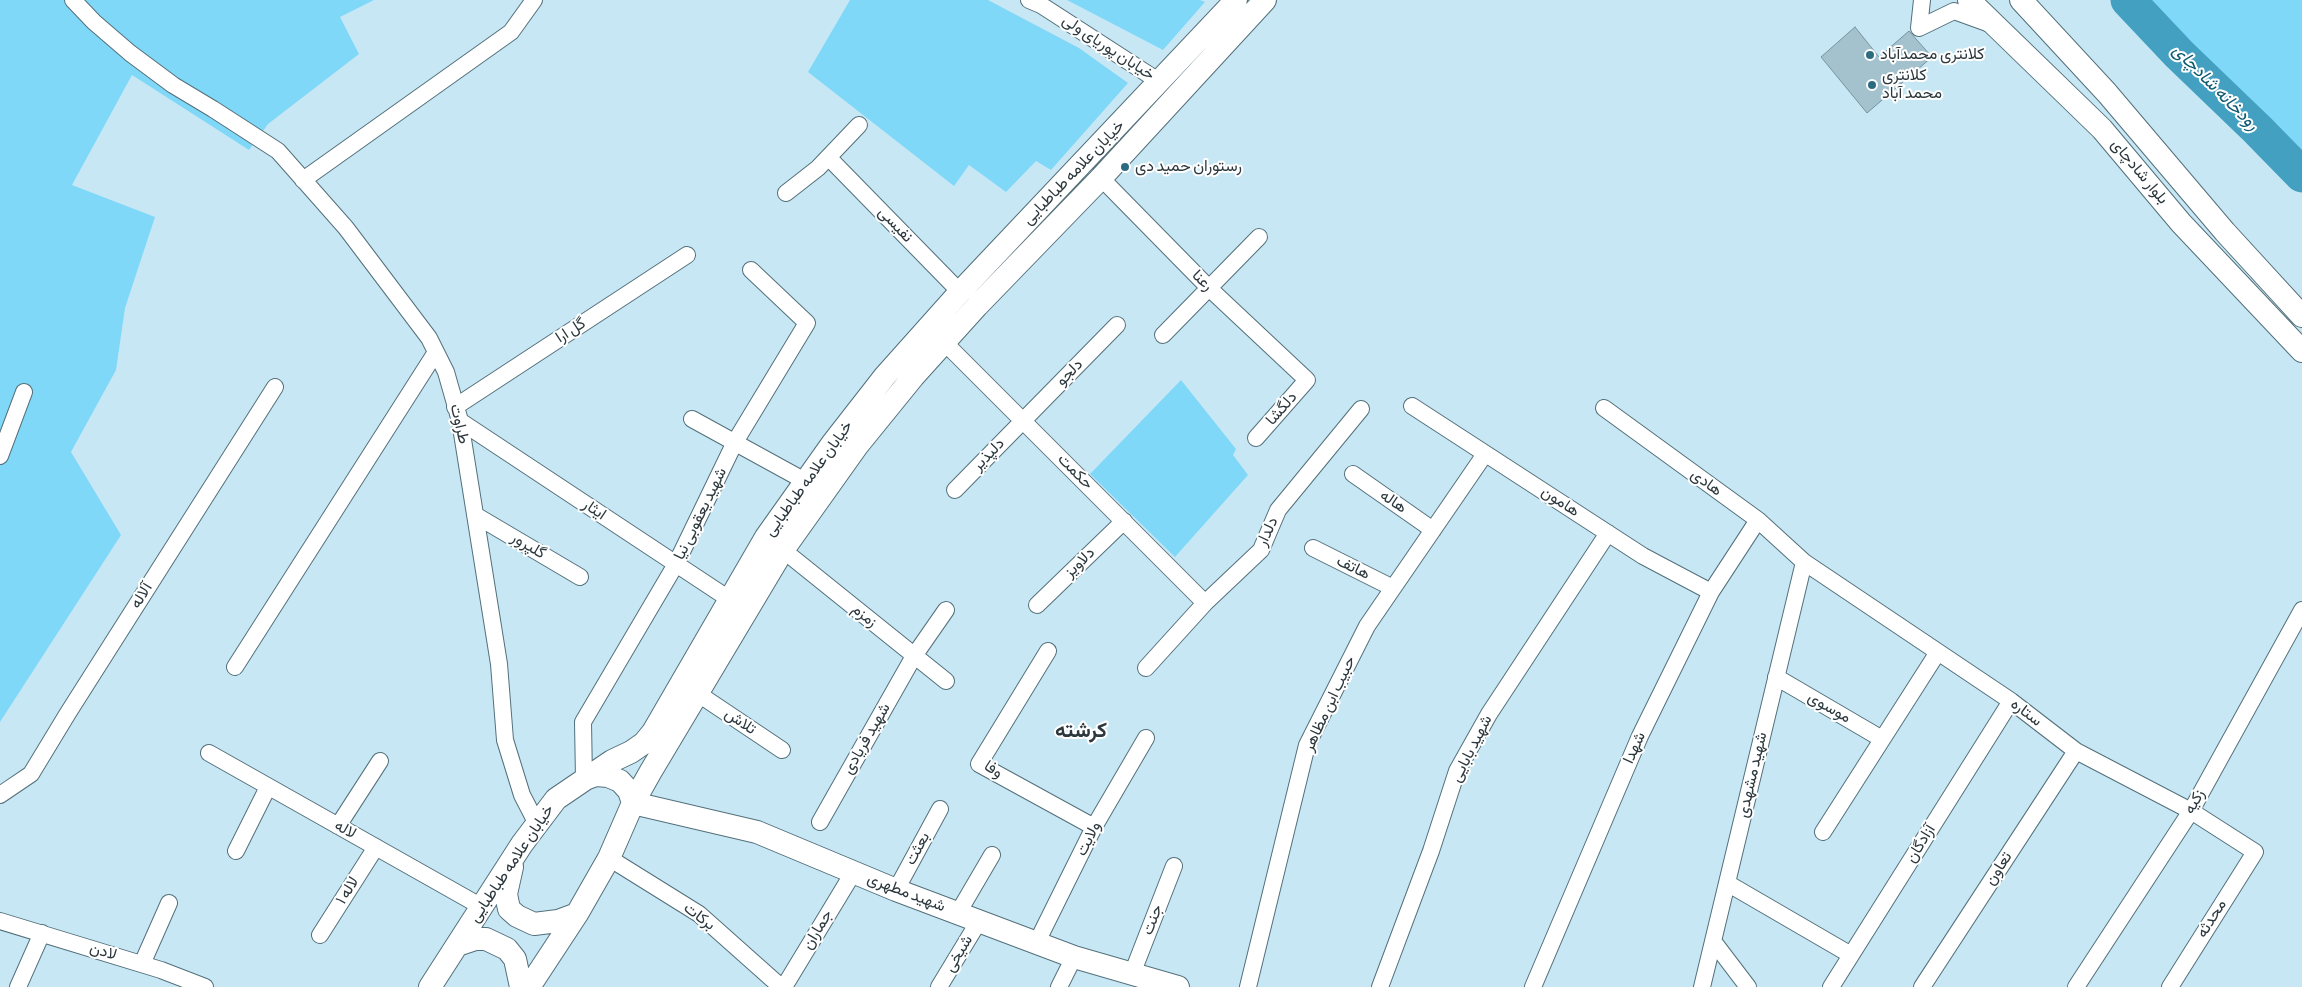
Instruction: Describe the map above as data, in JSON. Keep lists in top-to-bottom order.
{
  "streets": {
    "street": [
      "خیابان پوریای ولی",
      "بلوار شادچای",
      "خیابان علامه طباطبایی",
      "نفیسی",
      "رعنا",
      "گل ارا",
      "دلجو",
      "دلگشا",
      "طراوت",
      "دلپذیر",
      "حکمت",
      "هادی",
      "هاله",
      "هامون",
      "ایثار",
      "شهید یعقوبی نیا",
      "دلدار",
      "گلپرور",
      "دلاویز",
      "هاتف",
      "آلاله",
      "زمزم",
      "حبیب ابن مظاهر",
      "موسوی",
      "ستاره",
      "تلاش",
      "شهید فریادی",
      "شهدا",
      "شهید بابایی",
      "وفا",
      "شهید مشهدی",
      "زکیه",
      "لاله",
      "ولایت",
      "آزادگان",
      "بعثت",
      "تعاون",
      "لاله ۱",
      "شهید مطهری",
      "برکات",
      "محدثه",
      "جنت",
      "جماران",
      "لادن",
      "شیخی"
    ]
  },
  "crossings": [
    ["خیابان پوریای ولی", "خیابان علامه طباطبایی"],
    ["خیابان علامه طباطبایی", "نفیسی"],
    ["خیابان علامه طباطبایی", "رعنا"],
    ["خیابان علامه طباطبایی", "طراوت"],
    ["خیابان علامه طباطبایی", "حکمت"],
    ["خیابان علامه طباطبایی", "ایثار"],
    ["خیابان علامه طباطبایی", "شهید یعقوبی نیا"],
    ["خیابان علامه طباطبایی", "زمزم"],
    ["خیابان علامه طباطبایی", "تلاش"],
    ["خیابان علامه طباطبایی", "لاله"],
    ["خیابان علامه طباطبایی", "شهید مطهری"],
    ["خیابان علامه طباطبایی", "برکات"],
    ["رعنا", "دلگشا"],
    ["گل ارا", "طراوت"],
    ["گل ارا", "ایثار"],
    ["دلجو", "دلپذیر"],
    ["دلجو", "حکمت"],
    ["طراوت", "ایثار"],
    ["طراوت", "گلپرور"],
    ["دلپذیر", "حکمت"],
    ["حکمت", "دلدار"],
    ["حکمت", "دلاویز"],
    ["هادی", "ستاره"],
    ["هادی", "شهدا"],
    ["هادی", "شهید مشهدی"],
    ["هاله", "حبیب ابن مظاهر"],
    ["هامون", "حبیب ابن مظاهر"],
    ["هامون", "شهدا"],
    ["هامون", "شهید بابایی"],
    ["ایثار", "شهید یعقوبی نیا"],
    ["هاتف", "حبیب ابن مظاهر"],
    ["زمزم", "شهید فریادی"],
    ["موسوی", "شهید مشهدی"],
    ["ستاره", "شهید مشهدی"],
    ["ستاره", "زکیه"],
    ["ستاره", "آزادگان"],
    ["ستاره", "تعاون"],
    ["ستاره", "محدثه"],
    ["وفا", "ولایت"],
    ["لاله", "لاله ۱"],
    ["ولایت", "شهید مطهری"],
    ["بعثت", "شهید مطهری"],
    ["شهید مطهری", "جنت"],
    ["شهید مطهری", "جماران"],
    ["شهید مطهری", "شیخی"],
    ["برکات", "جماران"]
  ],
  "districts": ["کرشته"],
  "water": ["رودخانه شادچای"],
  "places": ["کلانتری محمدآباد", "کلانتری محمد آباد", "رستوران حمید دی"]
}
